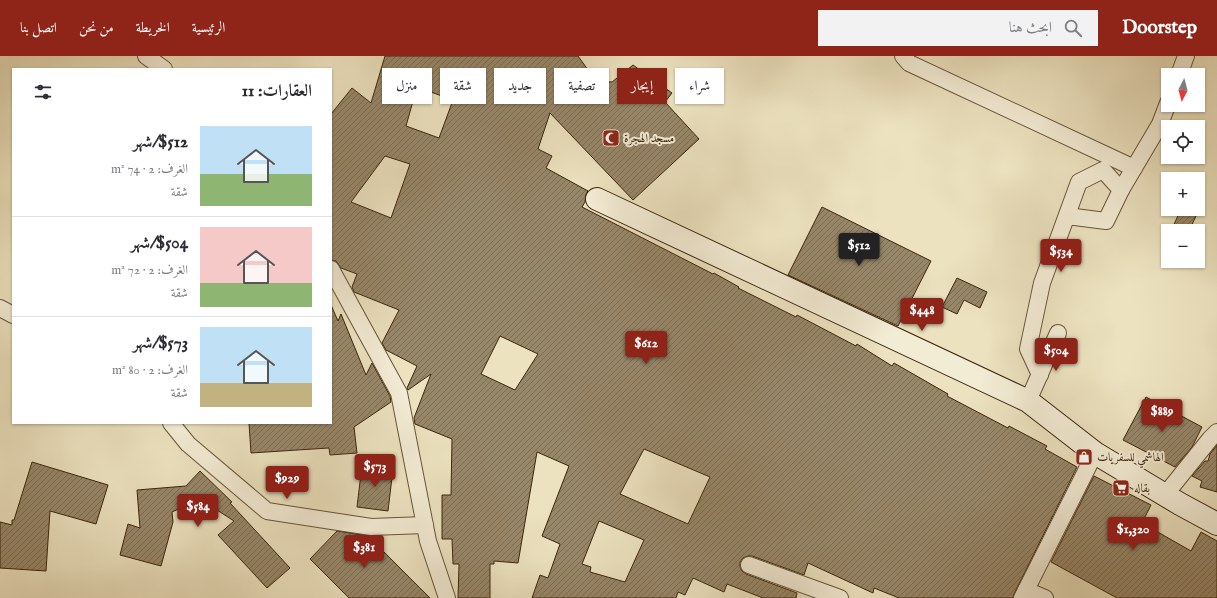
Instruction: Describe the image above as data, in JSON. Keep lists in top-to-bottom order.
{
  "places": {
    "mosque": ["مسجد الهجرة"],
    "shop": ["الهاشمي للسفريات"],
    "supermarket": ["بقاله"]
  },
  "north": "bottom",
  "page": {
    "header": "Doorstep",
    "search": "ابحث هنا",
    "nav": [
      "الرئيسية",
      "الخريطة",
      "من نحن",
      "اتصل بنا"
    ],
    "map_buttons": ["+", "−"],
    "chip": [
      "شراء",
      "إيجار",
      "تصفية",
      "جديد",
      "شقة",
      "منزل"
    ],
    "heading": "العقارات: 11",
    "list": [
      {
        "name": "$512/شهر",
        "note": "الغرف: 2 · 74 m² · شقة"
      },
      {
        "name": "$504/شهر",
        "note": "الغرف: 2 · 72 m² · شقة"
      },
      {
        "name": "$573/شهر",
        "note": "الغرف: 2 · 80 m² · شقة"
      }
    ],
    "price": [
      "$512",
      "$534",
      "$448",
      "$612",
      "$504",
      "$889",
      "$573",
      "$929",
      "$584",
      "$1,320",
      "$381"
    ]
  }
}
